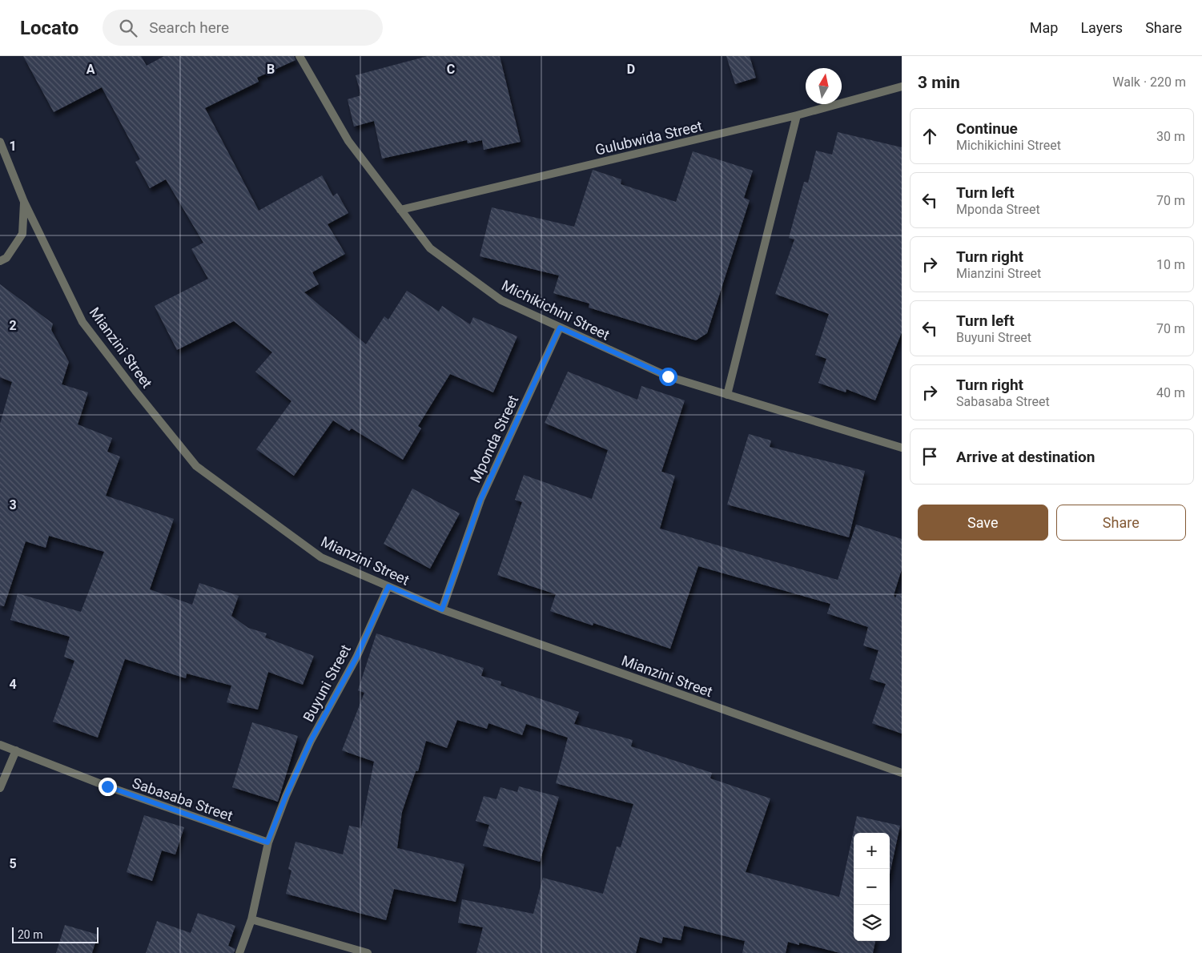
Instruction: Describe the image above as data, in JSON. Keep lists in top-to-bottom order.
{
  "streets": {
    "street": [
      "Gulubwida Street",
      "Michikichini Street",
      "Mianzini Street",
      "Mponda Street",
      "Buyuni Street",
      "Sabasaba Street"
    ]
  },
  "crossings": [
    ["Gulubwida Street", "Michikichini Street"],
    ["Michikichini Street", "Mponda Street"],
    ["Mianzini Street", "Mponda Street"],
    ["Mianzini Street", "Buyuni Street"],
    ["Buyuni Street", "Sabasaba Street"]
  ],
  "scale_bar": "20 m",
  "north": "top",
  "page": {
    "header": "Locato",
    "search": "Search here",
    "nav": ["Map", "Layers", "Share"],
    "heading": ["3 min", "Walk · 220 m"],
    "list": [
      ["Continue", "Michikichini Street", "30 m"],
      ["Turn left", "Mponda Street", "70 m"],
      ["Turn right", "Mianzini Street", "10 m"],
      ["Turn left", "Buyuni Street", "70 m"],
      ["Turn right", "Sabasaba Street", "40 m"],
      "Arrive at destination"
    ],
    "buttons": ["Save", "Share"],
    "map_buttons": ["+", "−"],
    "scale": "20 m"
  },
  "grid": {
    "columns": [
      "A",
      "B",
      "C",
      "D"
    ],
    "rows": [
      "1",
      "2",
      "3",
      "4",
      "5"
    ]
  }
}
